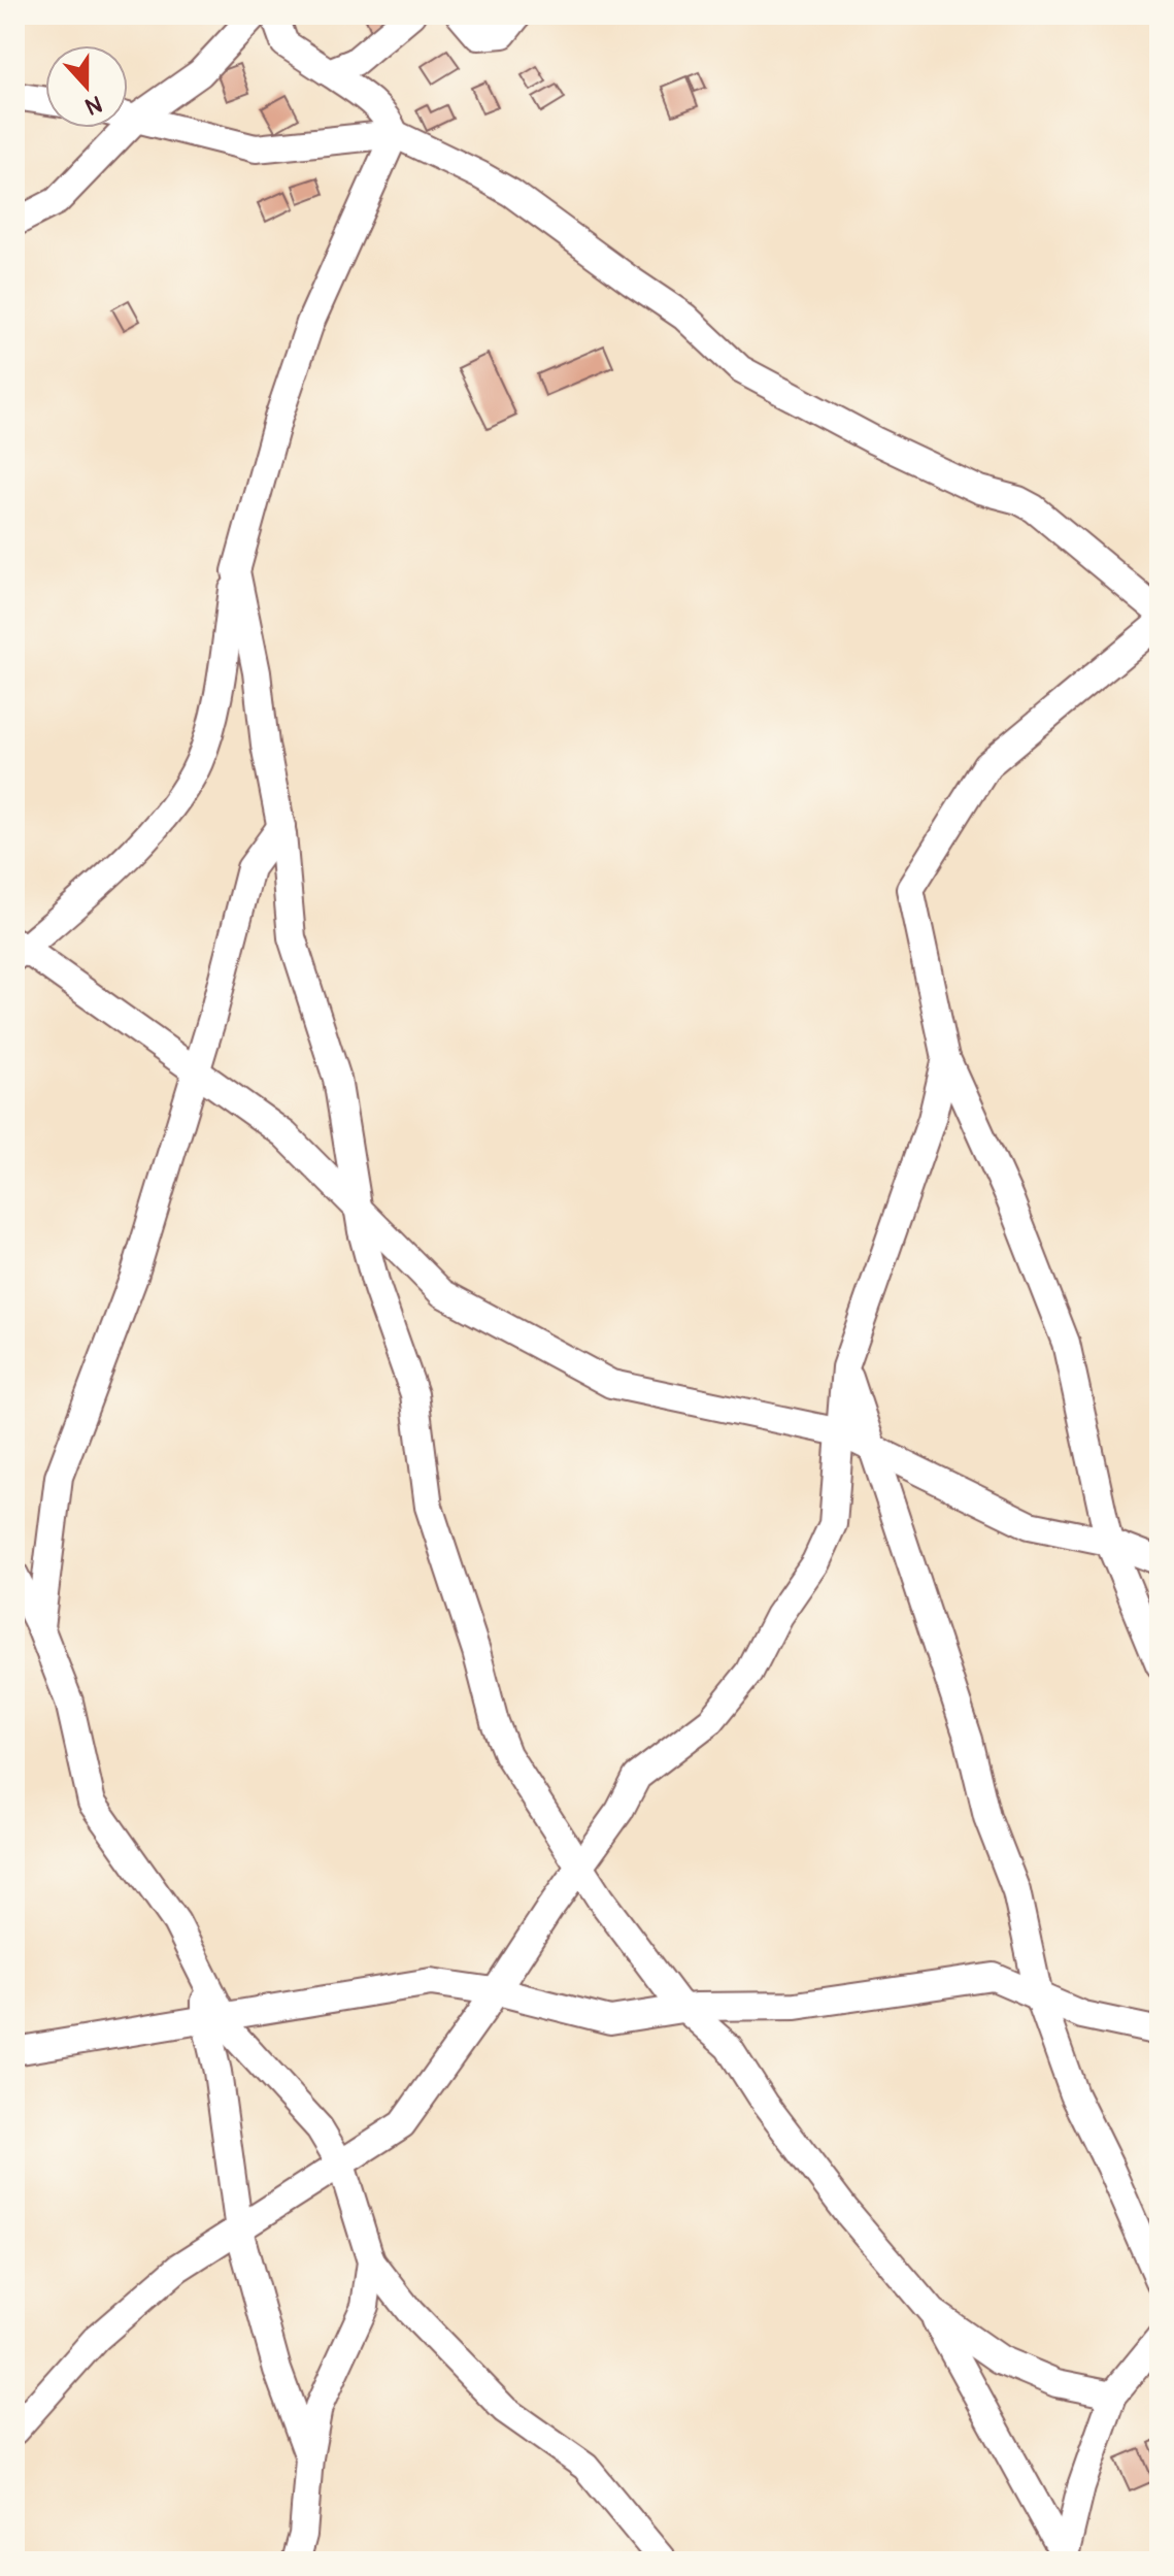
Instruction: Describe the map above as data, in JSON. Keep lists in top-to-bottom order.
{
  "north": "bottom"
}
